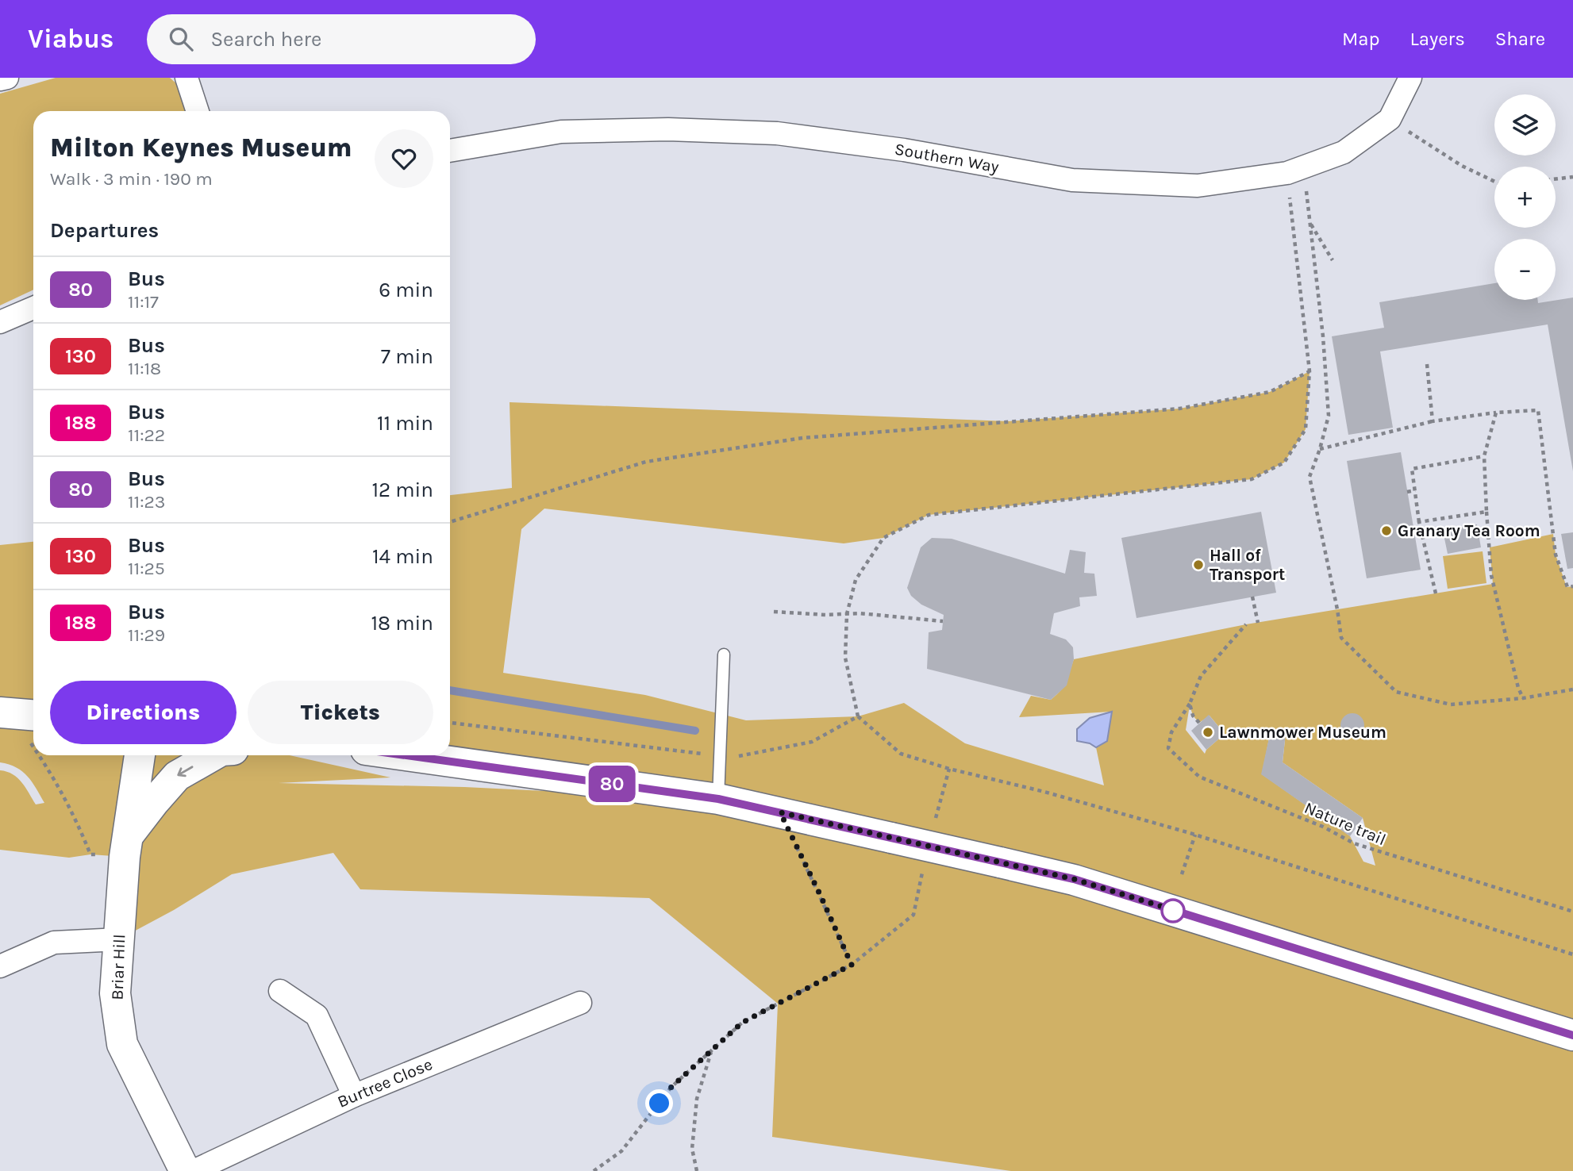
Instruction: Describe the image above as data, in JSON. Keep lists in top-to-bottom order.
{
  "streets": {
    "street": ["Southern Way", "Briar Hill", "Burtree Close"],
    "path": ["Nature trail"]
  },
  "places": ["Granary Tea Room", "Hall of Transport", "Lawnmower Museum"],
  "lines": ["bus line 80"],
  "page": {
    "header": "Viabus",
    "search": "Search here",
    "nav": ["Map", "Layers", "Share"],
    "on_map": "80",
    "map_buttons": ["+", "−"],
    "heading": [
      ["Milton Keynes Museum", "Walk · 3 min · 190 m"],
      "Departures"
    ],
    "list": [
      {
        "mark": "80",
        "name": "Bus",
        "note": "11:17",
        "value": "6 min"
      },
      {
        "mark": "130",
        "name": "Bus",
        "note": "11:18",
        "value": "7 min"
      },
      {
        "mark": "188",
        "name": "Bus",
        "note": "11:22",
        "value": "11 min"
      },
      {
        "mark": "80",
        "name": "Bus",
        "note": "11:23",
        "value": "12 min"
      },
      {
        "mark": "130",
        "name": "Bus",
        "note": "11:25",
        "value": "14 min"
      },
      {
        "mark": "188",
        "name": "Bus",
        "note": "11:29",
        "value": "18 min"
      }
    ],
    "buttons": ["Directions", "Tickets"]
  }
}
